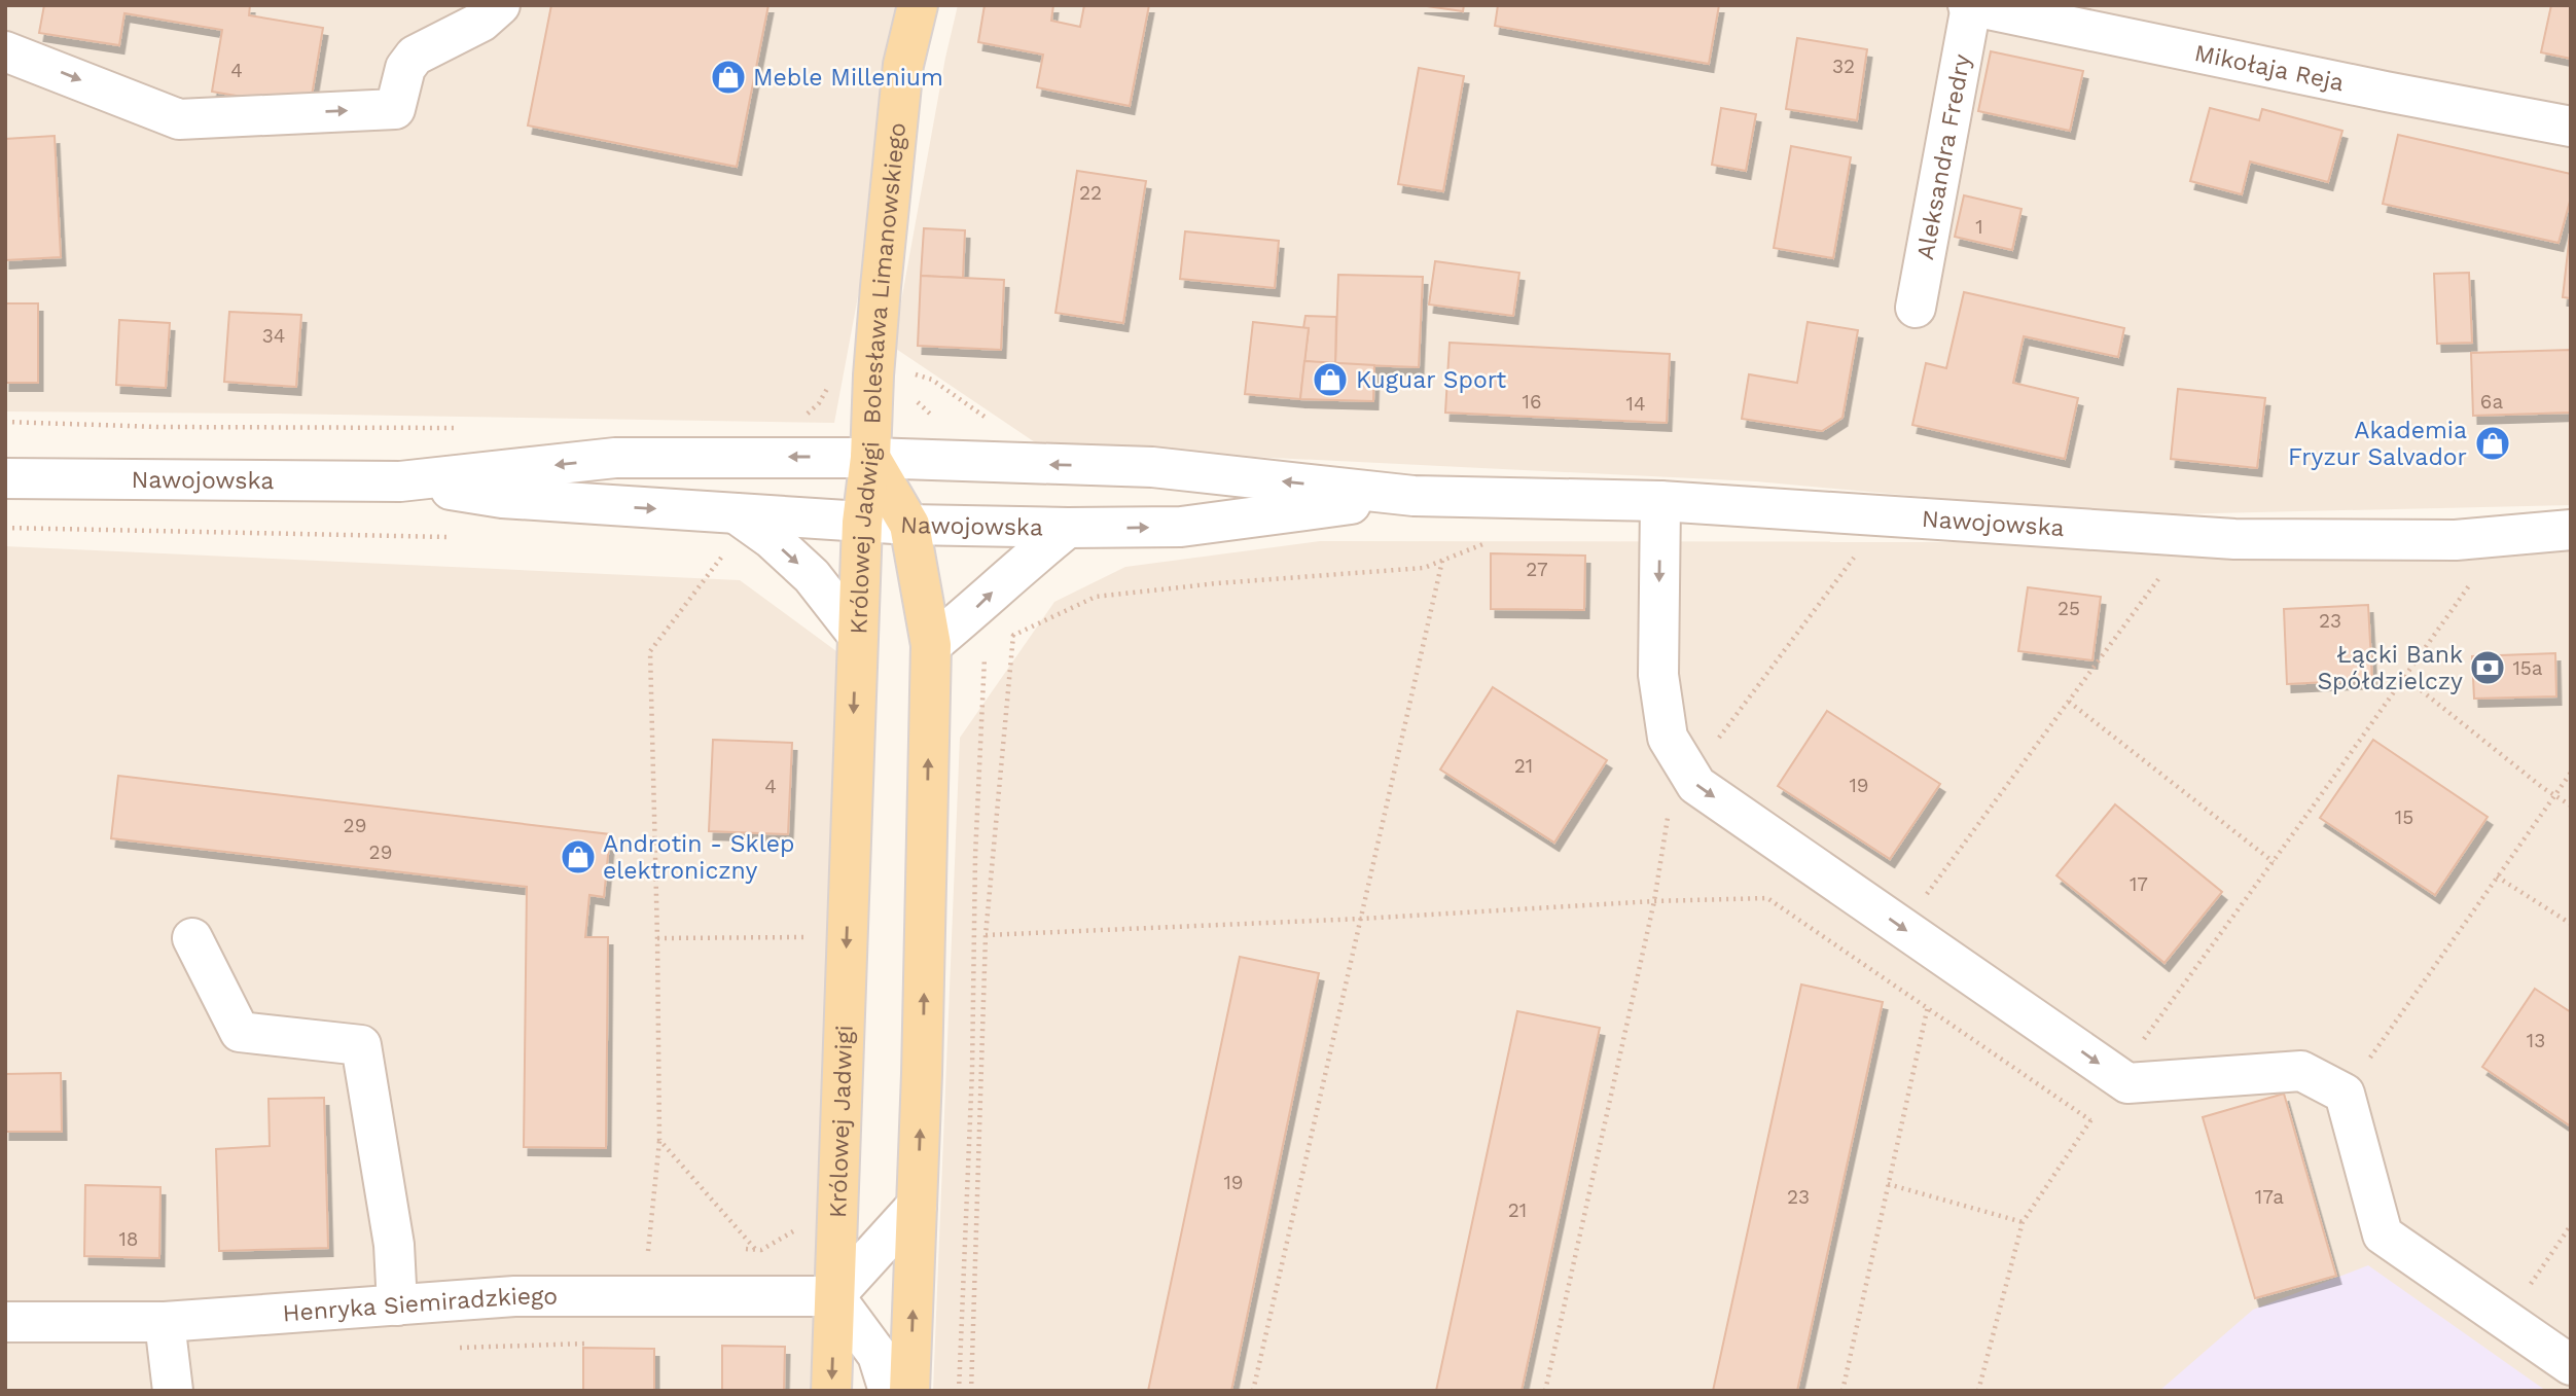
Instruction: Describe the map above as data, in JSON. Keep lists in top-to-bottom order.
{
  "streets": {
    "main road": ["Bolesława Limanowskiego", "Królowej Jadwigi"],
    "street": [
      "Mikołaja Reja",
      "Aleksandra Fredry",
      "Nawojowska",
      "Henryka Siemiradzkiego"
    ]
  },
  "crossings": [
    ["Mikołaja Reja", "Aleksandra Fredry"],
    ["Bolesława Limanowskiego", "Nawojowska"],
    ["Bolesława Limanowskiego", "Królowej Jadwigi"],
    ["Nawojowska", "Królowej Jadwigi"],
    ["Królowej Jadwigi", "Henryka Siemiradzkiego"]
  ],
  "places": {
    "shop": [
      "Meble Millenium",
      "Kuguar Sport",
      "Akademia Fryzur Salvador",
      "Androtin - Sklep elektroniczny"
    ],
    "bank": ["Łącki Bank Spółdzielczy"]
  },
  "house_numbers": [
    "32",
    "4",
    "22",
    "1",
    "34",
    "16",
    "6a",
    "14",
    "27",
    "25",
    "23",
    "15a",
    "21",
    "19",
    "4",
    "15",
    "29",
    "29",
    "17",
    "13",
    "19",
    "23",
    "17a",
    "21",
    "18"
  ]
}
